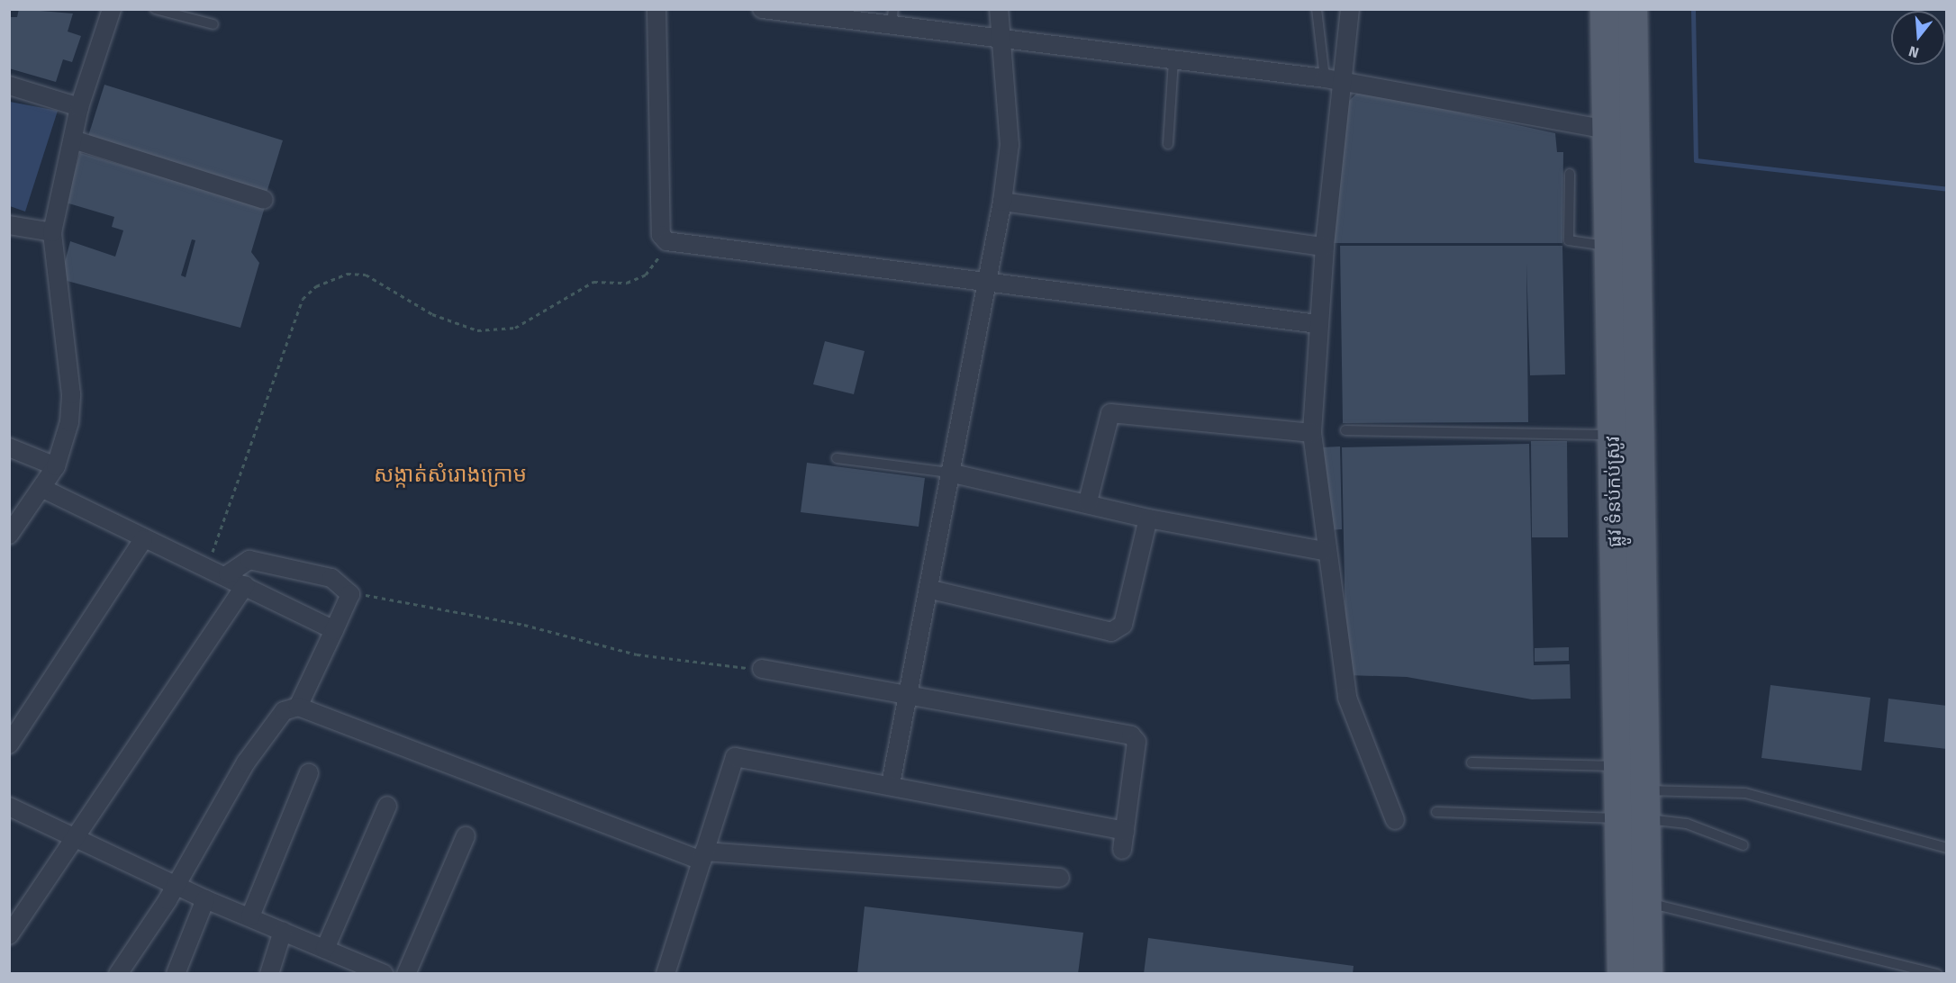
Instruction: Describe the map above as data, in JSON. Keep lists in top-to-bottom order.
{
  "streets": {
    "main road": ["ផ្លូវ ទំនប់កប់ស្រូវ"]
  },
  "districts": ["សង្កាត់សំរោងក្រោម"],
  "north": "bottom"
}
